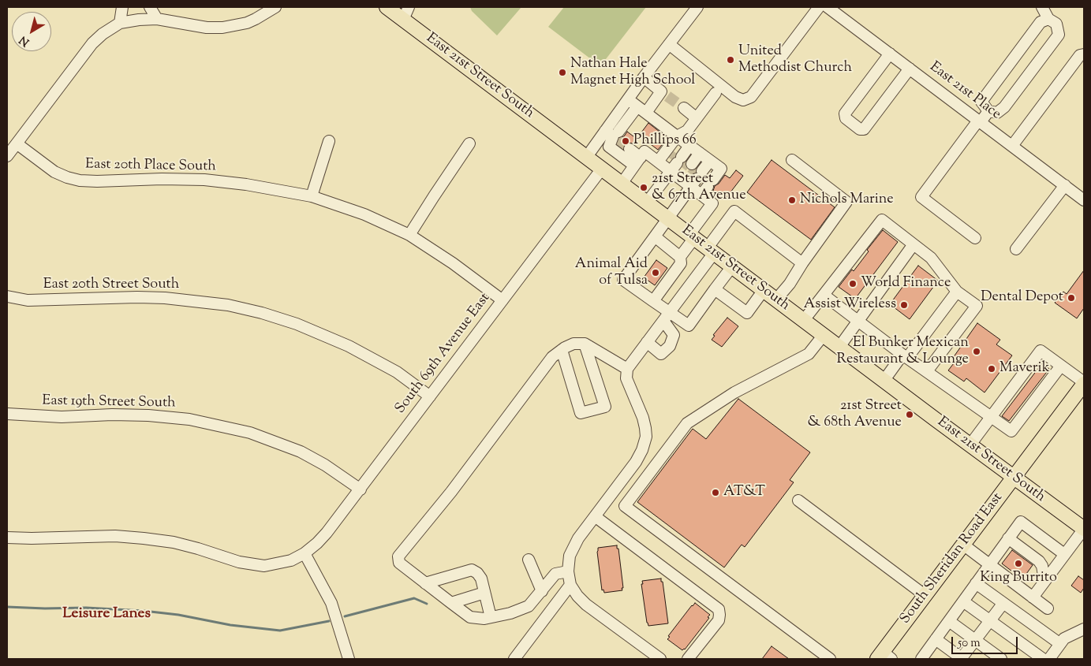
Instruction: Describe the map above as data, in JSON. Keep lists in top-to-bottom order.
{
  "streets": {
    "main road": ["East 21st Street South", "South Sheridan Road East"],
    "street": [
      "East 21st Place",
      "East 20th Place South",
      "East 20th Street South",
      "South 69th Avenue East",
      "East 19th Street South"
    ]
  },
  "crossings": [
    ["East 21st Street South", "South 69th Avenue East"],
    ["East 21st Street South", "South Sheridan Road East"],
    ["East 20th Place South", "South 69th Avenue East"],
    ["East 20th Street South", "South 69th Avenue East"],
    ["South 69th Avenue East", "East 19th Street South"]
  ],
  "districts": ["Leisure Lanes"],
  "places": [
    "United Methodist Church",
    "Nathan Hale Magnet High School",
    "Phillips 66",
    "21st Street & 67th Avenue",
    "Nichols Marine",
    "Animal Aid of Tulsa",
    "World Finance",
    "Dental Depot",
    "Assist Wireless",
    "El Bunker Mexican Restaurant & Lounge",
    "Maverik",
    "21st Street & 68th Avenue",
    "AT&T",
    "King Burrito"
  ],
  "scale_bar": "50 m",
  "north": "bottom left"
}
